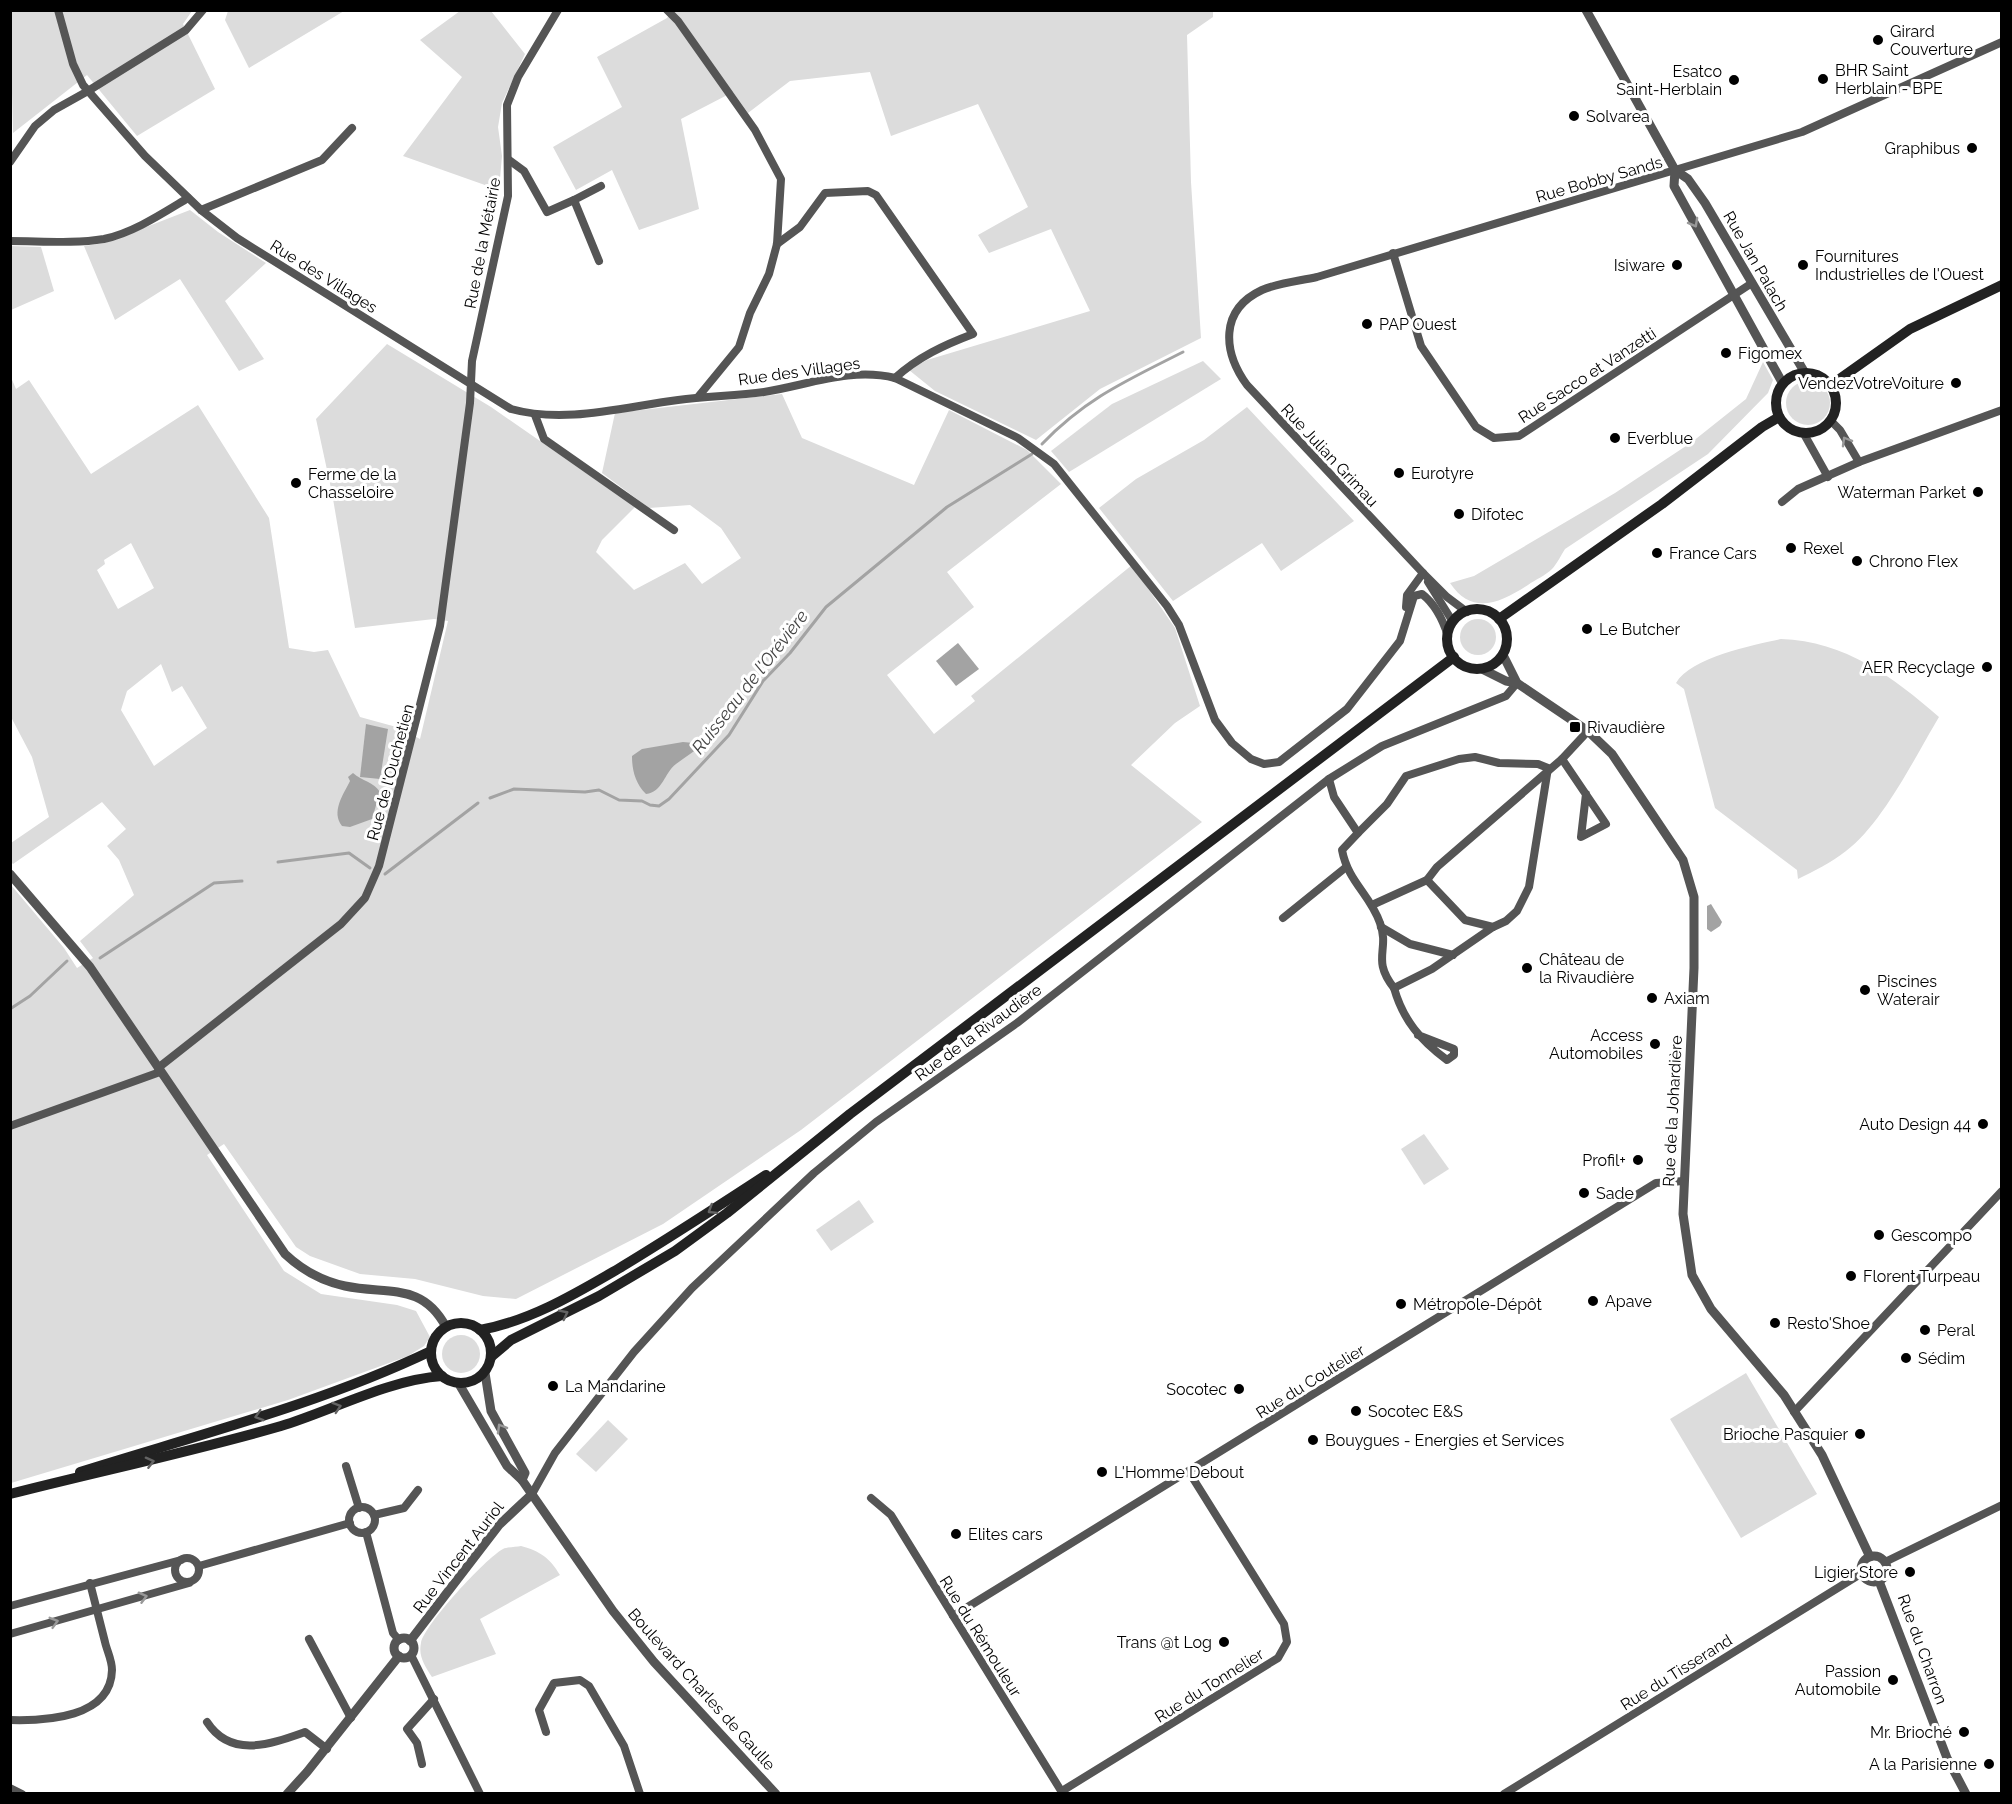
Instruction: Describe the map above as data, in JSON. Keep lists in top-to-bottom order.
{
  "streets": {
    "street": [
      "Rue Bobby Sands",
      "Rue de la Métairie",
      "Rue Jan Palach",
      "Rue des Villages",
      "Rue Sacco et Vanzetti",
      "Rue Julian Grimau",
      "Rue de l'Ouchetien",
      "Rue de la Rivaudière",
      "Rue de la Johardière",
      "Rue du Coutelier",
      "Rue Vincent Auriol",
      "Rue du Rémouleur",
      "Rue du Charron",
      "Rue du Tisserand",
      "Rue du Tonnelier",
      "Boulevard Charles de Gaulle"
    ]
  },
  "crossings": [
    ["Rue Bobby Sands", "Rue Jan Palach"],
    ["Rue Bobby Sands", "Rue Sacco et Vanzetti"],
    ["Rue Bobby Sands", "Rue Julian Grimau"],
    ["Rue de la Métairie", "Rue des Villages"],
    ["Rue de la Métairie", "Rue de l'Ouchetien"],
    ["Rue Jan Palach", "Rue Sacco et Vanzetti"],
    ["Rue des Villages", "Rue de l'Ouchetien"],
    ["Rue Julian Grimau", "Rue de la Johardière"],
    ["Rue de la Rivaudière", "Rue de la Johardière"],
    ["Rue de la Rivaudière", "Rue Vincent Auriol"],
    ["Rue de la Rivaudière", "Boulevard Charles de Gaulle"],
    ["Rue de la Johardière", "Rue du Coutelier"],
    ["Rue de la Johardière", "Rue du Charron"],
    ["Rue de la Johardière", "Rue du Tisserand"],
    ["Rue du Coutelier", "Rue du Rémouleur"],
    ["Rue du Coutelier", "Rue du Tonnelier"],
    ["Rue Vincent Auriol", "Boulevard Charles de Gaulle"],
    ["Rue du Rémouleur", "Rue du Tonnelier"],
    ["Rue du Charron", "Rue du Tisserand"]
  ],
  "water": ["Ruisseau de l'Orévière"],
  "places": {
    "other": [
      "Girard Couverture",
      "BHR Saint Herblain - BPE",
      "Esatco Saint-Herblain",
      "Solvarea",
      "Graphibus",
      "Isiware",
      "Fournitures Industrielles de l'Ouest",
      "PAP Ouest",
      "Figomex",
      "VendezVotreVoiture",
      "Everblue",
      "Eurotyre",
      "Ferme de la Chasseloire",
      "Waterman Parket",
      "Difotec",
      "Rexel",
      "France Cars",
      "Chrono Flex",
      "Le Butcher",
      "AER Recyclage",
      "Château de la Rivaudière",
      "Piscines Waterair",
      "Axiam",
      "Access Automobiles",
      "Auto Design 44",
      "Profil+",
      "Sade",
      "Gescompo",
      "Florent Turpeau",
      "Apave",
      "Métropole-Dépôt",
      "Resto'Shoe",
      "Peral",
      "Sédim",
      "La Mandarine",
      "Socotec",
      "Socotec E&S",
      "Brioche Pasquier",
      "Bouygues - Energies et Services",
      "L'Homme Debout",
      "Elites cars",
      "Ligier Store",
      "Trans @t Log",
      "Passion Automobile",
      "Mr. Brioché",
      "A la Parisienne"
    ],
    "transit": ["Rivaudière"]
  }
}
